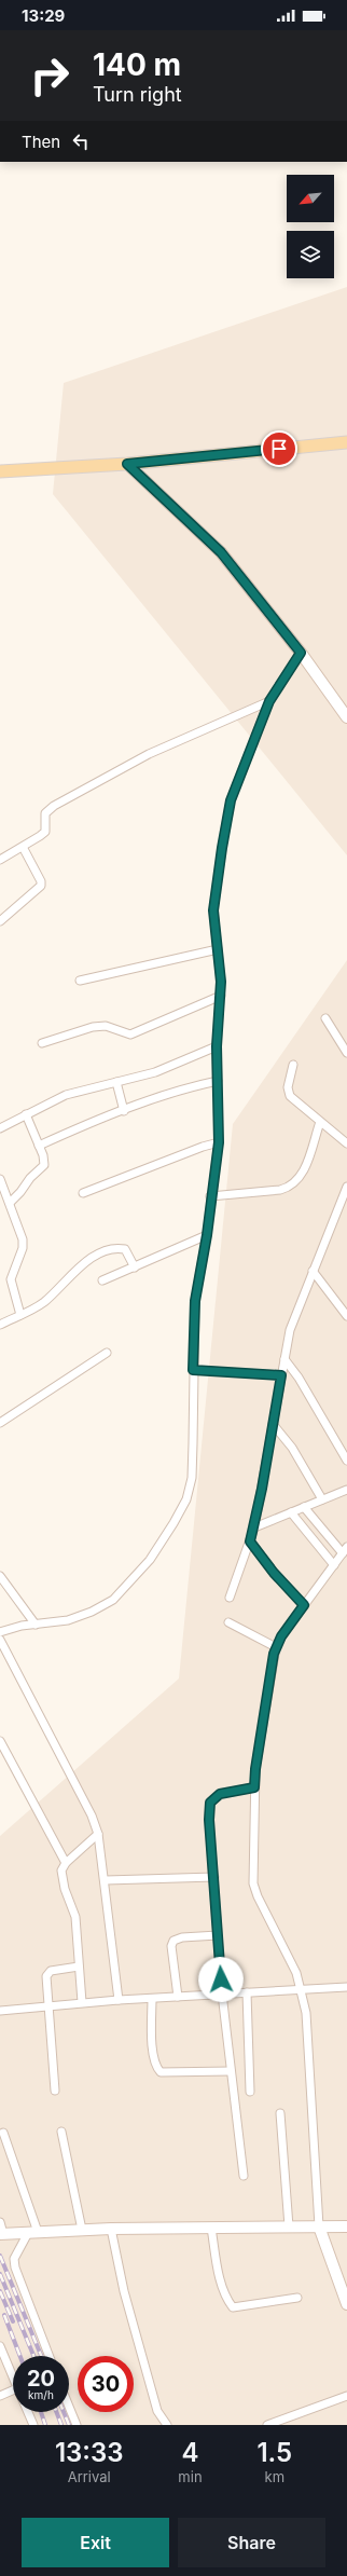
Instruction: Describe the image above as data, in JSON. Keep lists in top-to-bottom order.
{
  "north": "bottom left",
  "page": {
    "status": "13:29",
    "turn": ["140 m", "Turn right"],
    "then": "Then",
    "speed": "20 km/h",
    "limit": "30",
    "eta": [
      "13:33",
      "Arrival",
      "4",
      "min",
      "1.5",
      "km"
    ],
    "buttons": ["Exit", "Share"]
  }
}
